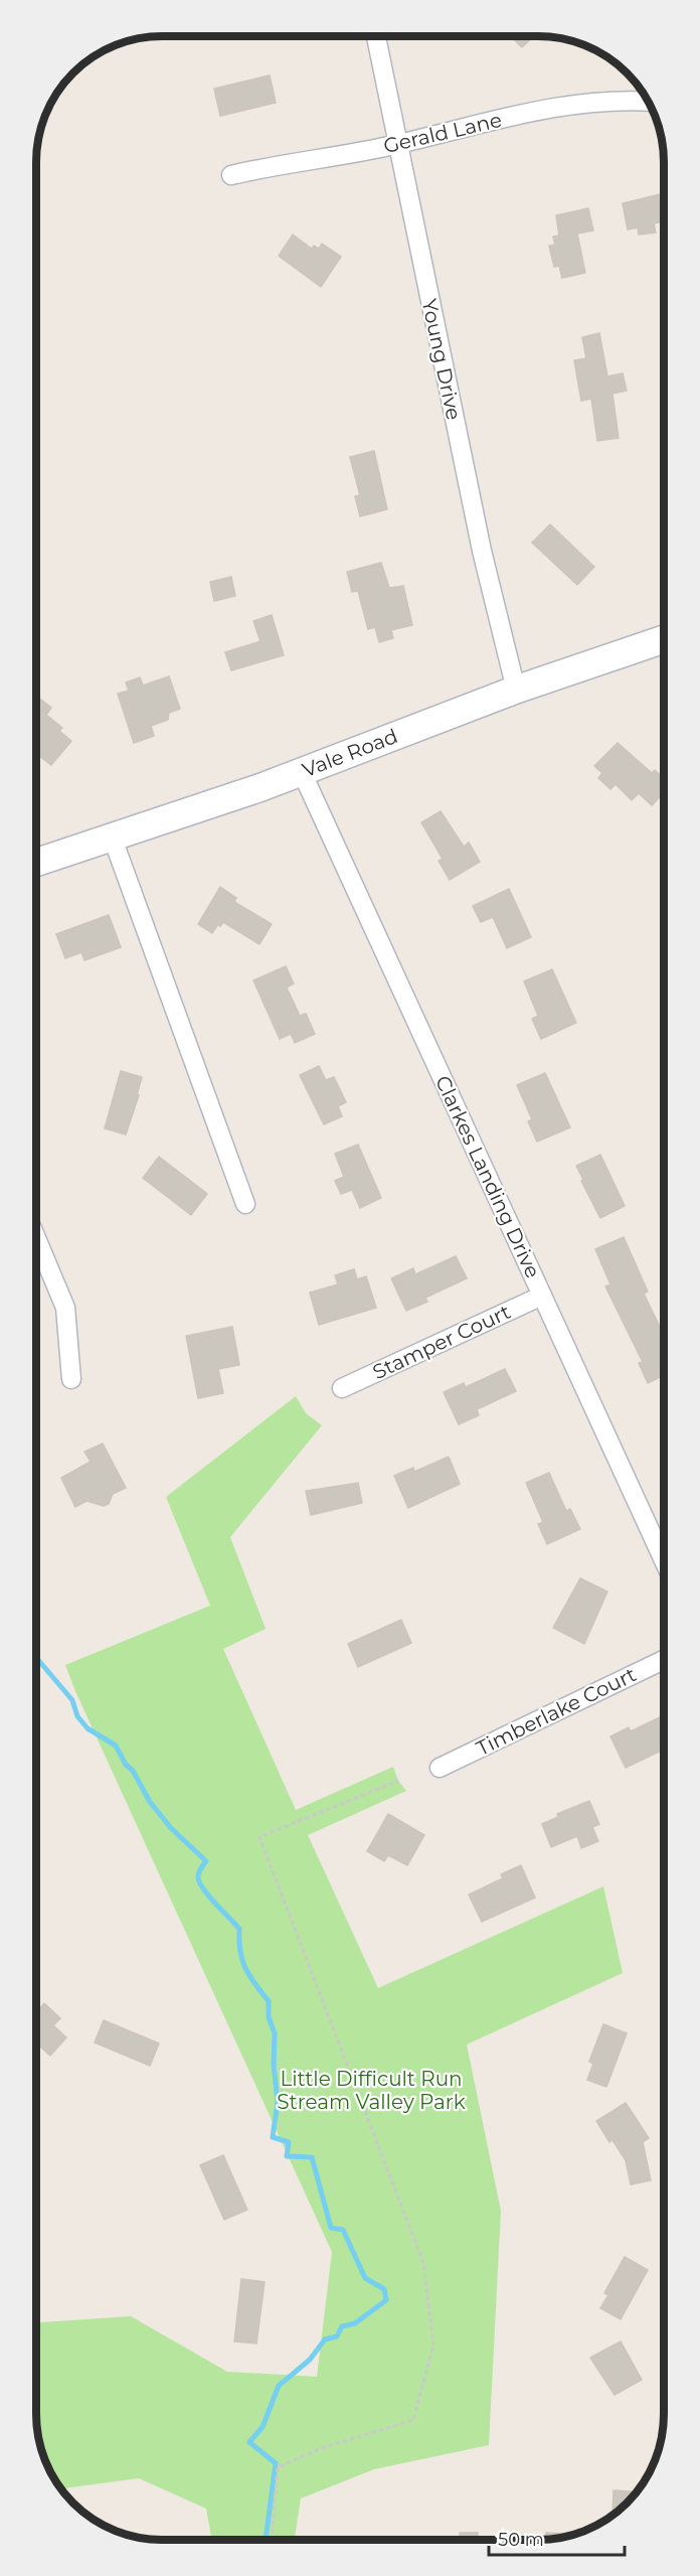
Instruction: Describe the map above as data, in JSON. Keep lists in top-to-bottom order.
{
  "streets": {
    "main road": ["Vale Road"],
    "street": [
      "Gerald Lane",
      "Young Drive",
      "Clarkes Landing Drive",
      "Stamper Court",
      "Timberlake Court"
    ]
  },
  "crossings": [
    ["Gerald Lane", "Young Drive"],
    ["Young Drive", "Vale Road"],
    ["Vale Road", "Clarkes Landing Drive"],
    ["Clarkes Landing Drive", "Stamper Court"]
  ],
  "parks": ["Little Difficult Run Stream Valley Park"],
  "scale_bar": "50 m"
}
